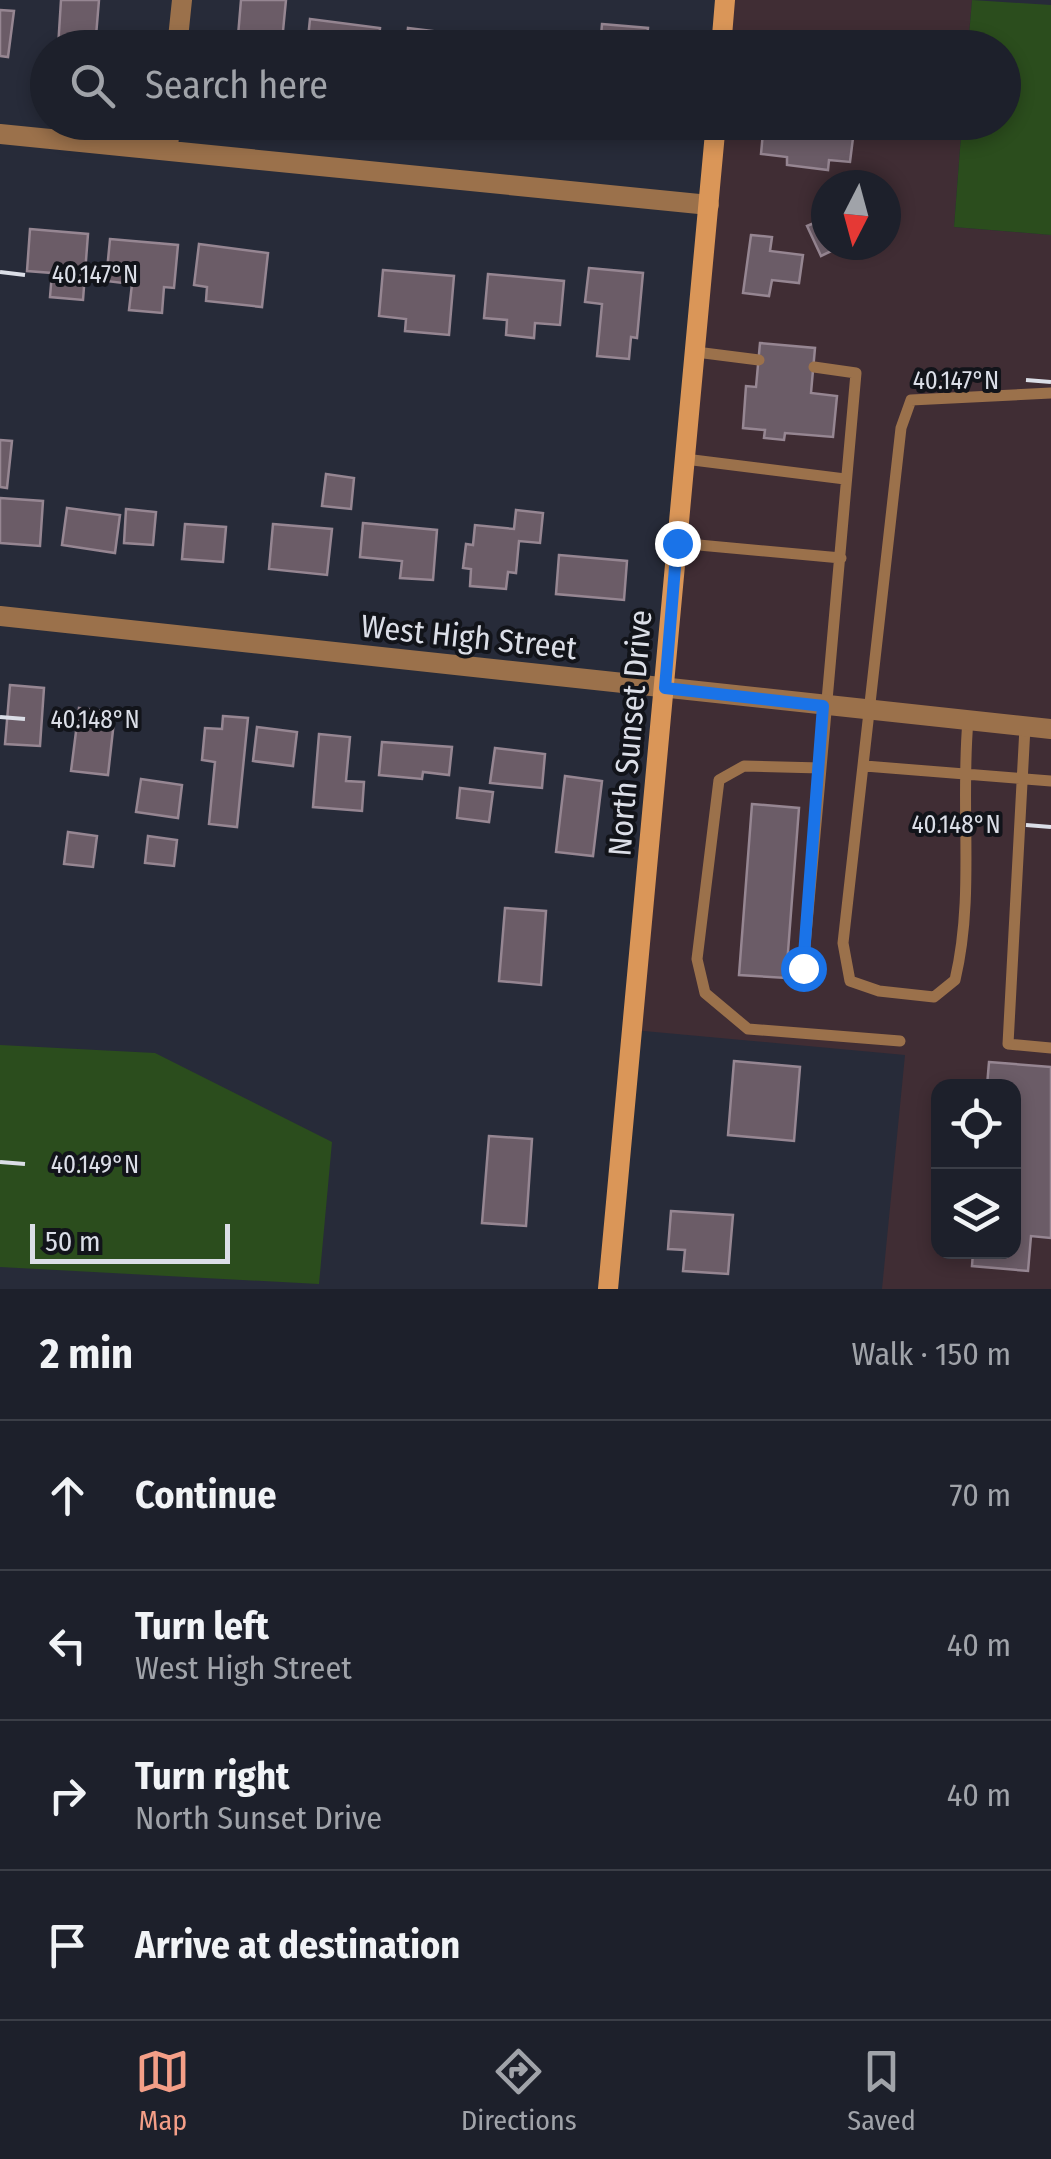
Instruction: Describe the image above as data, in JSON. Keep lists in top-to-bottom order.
{
  "streets": {
    "main road": ["North Sunset Drive"],
    "street": ["West High Street"]
  },
  "crossings": [
    ["West High Street", "North Sunset Drive"]
  ],
  "scale_bar": "50 m",
  "north": "bottom",
  "page": {
    "search": "Search here",
    "scale": "50 m",
    "heading": ["2 min", "Walk · 150 m"],
    "list": [
      ["Continue", "70 m"],
      ["Turn left", "West High Street", "40 m"],
      ["Turn right", "North Sunset Drive", "40 m"],
      "Arrive at destination"
    ],
    "nav": ["Map", "Directions", "Saved"]
  },
  "coordinates": ["40.147°N", "40.148°N", "40.149°N"]
}
